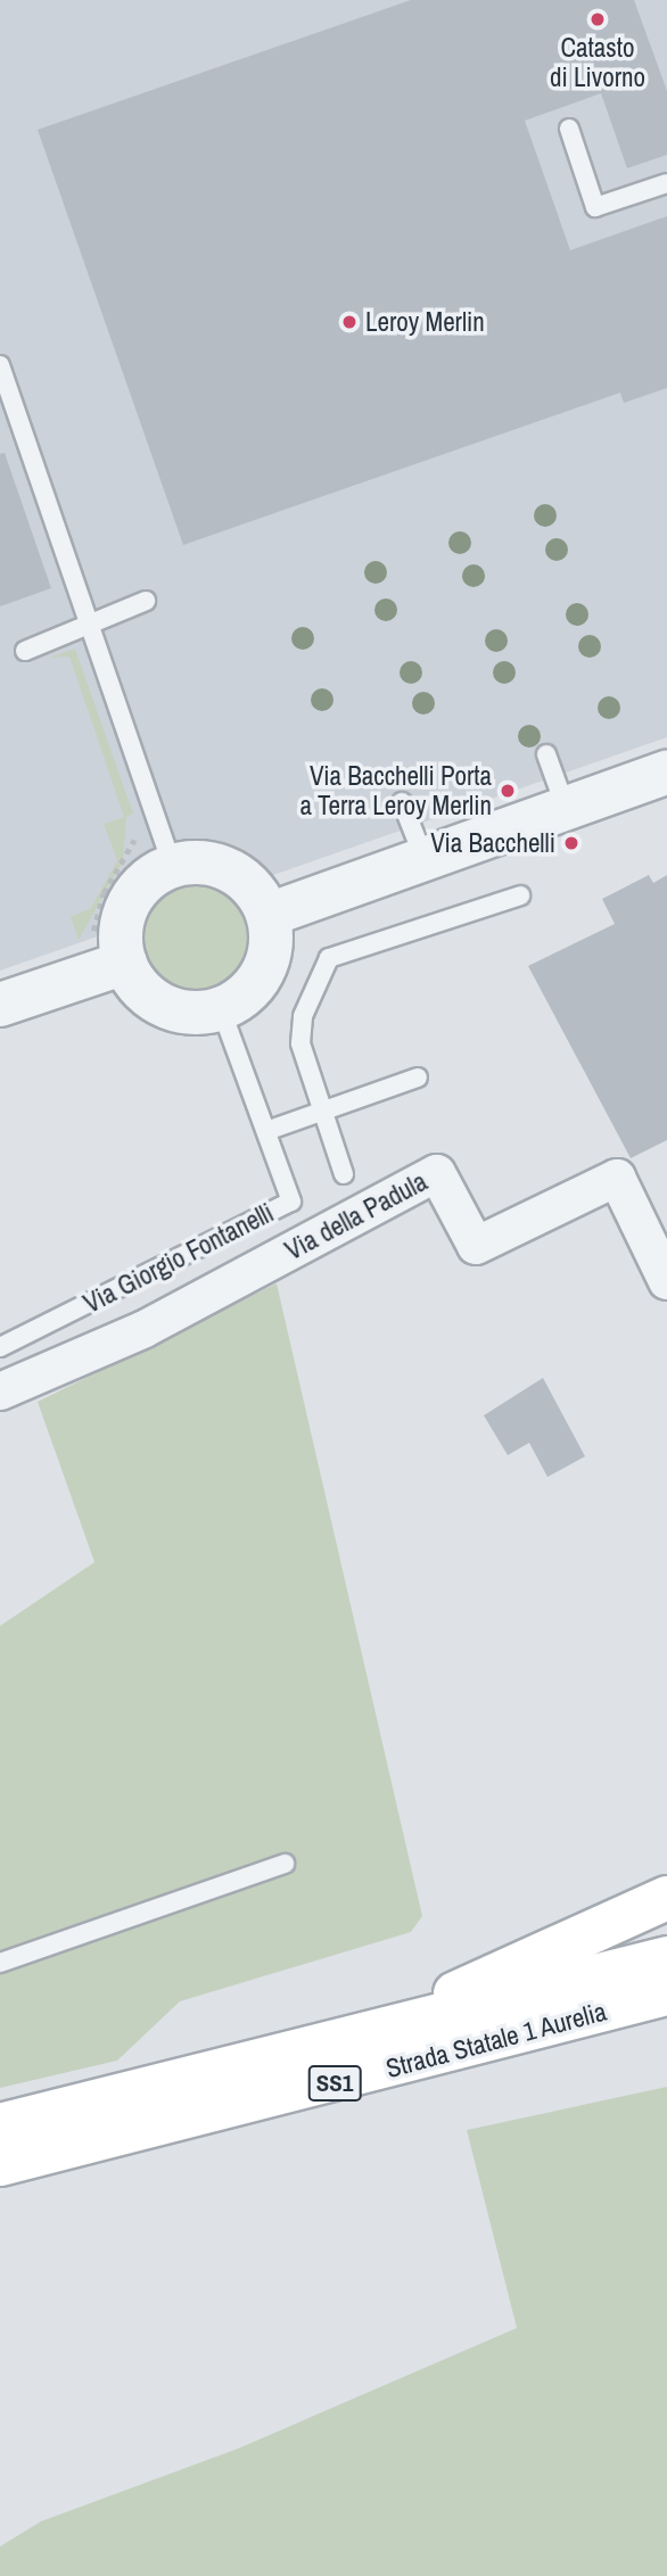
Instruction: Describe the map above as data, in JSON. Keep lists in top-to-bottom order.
{
  "streets": {
    "highway": ["Strada Statale 1 Aurelia", "SS1"],
    "street": ["Via della Padula"],
    "lane": ["Via Giorgio Fontanelli"]
  },
  "places": [
    "Catasto di Livorno",
    "Leroy Merlin",
    "Via Bacchelli Porta a Terra Leroy Merlin",
    "Via Bacchelli"
  ]
}
